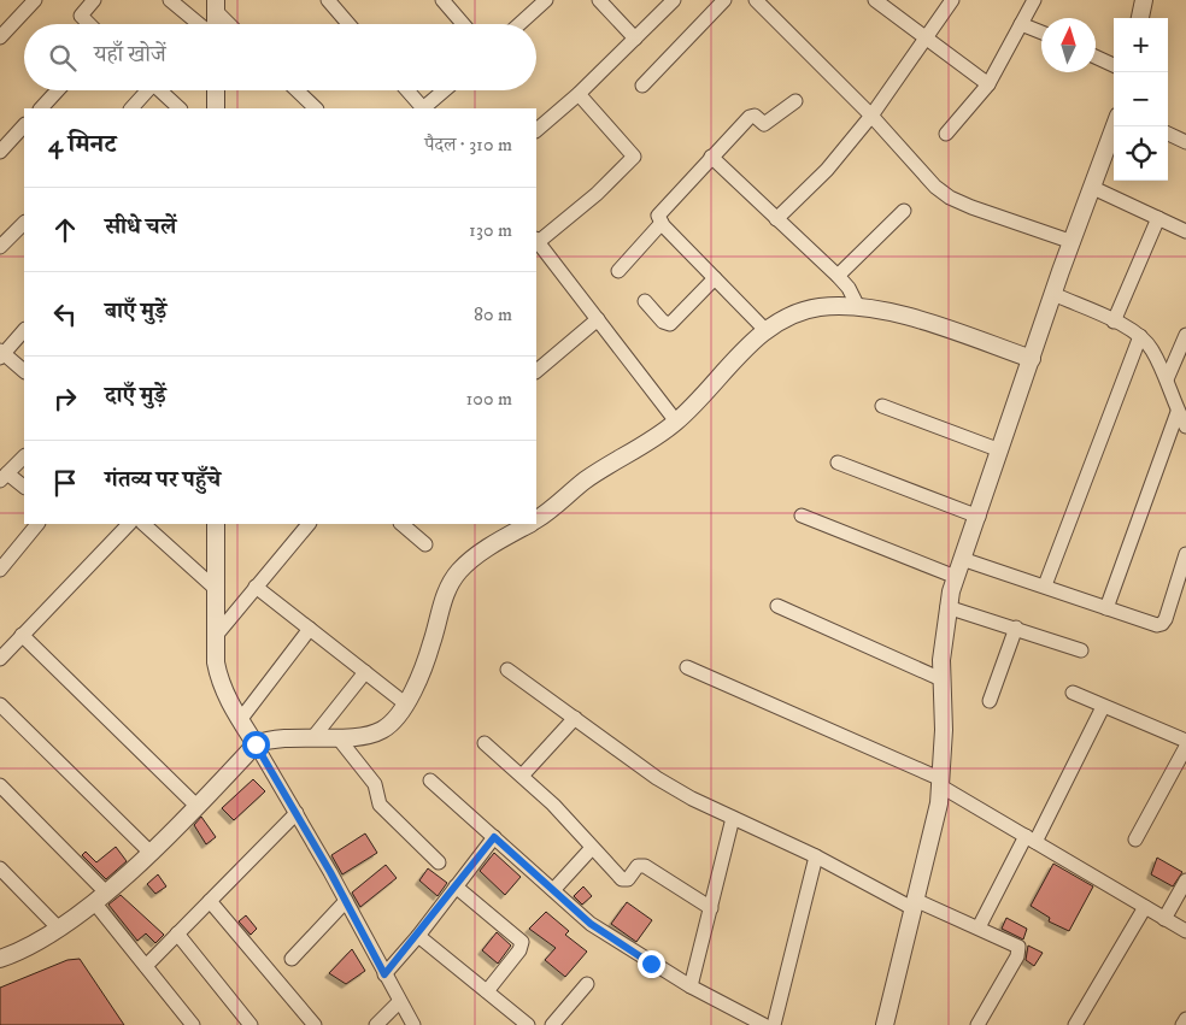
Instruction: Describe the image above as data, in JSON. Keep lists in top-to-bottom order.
{
  "north": "top",
  "page": {
    "map_buttons": ["+", "−"],
    "search": "यहाँ खोजें",
    "heading": ["4 मिनट", "पैदल · 310 m"],
    "list": [
      ["सीधे चलें", "130 m"],
      ["बाएँ मुड़ें", "80 m"],
      ["दाएँ मुड़ें", "100 m"],
      "गंतव्य पर पहुँचे"
    ]
  }
}
